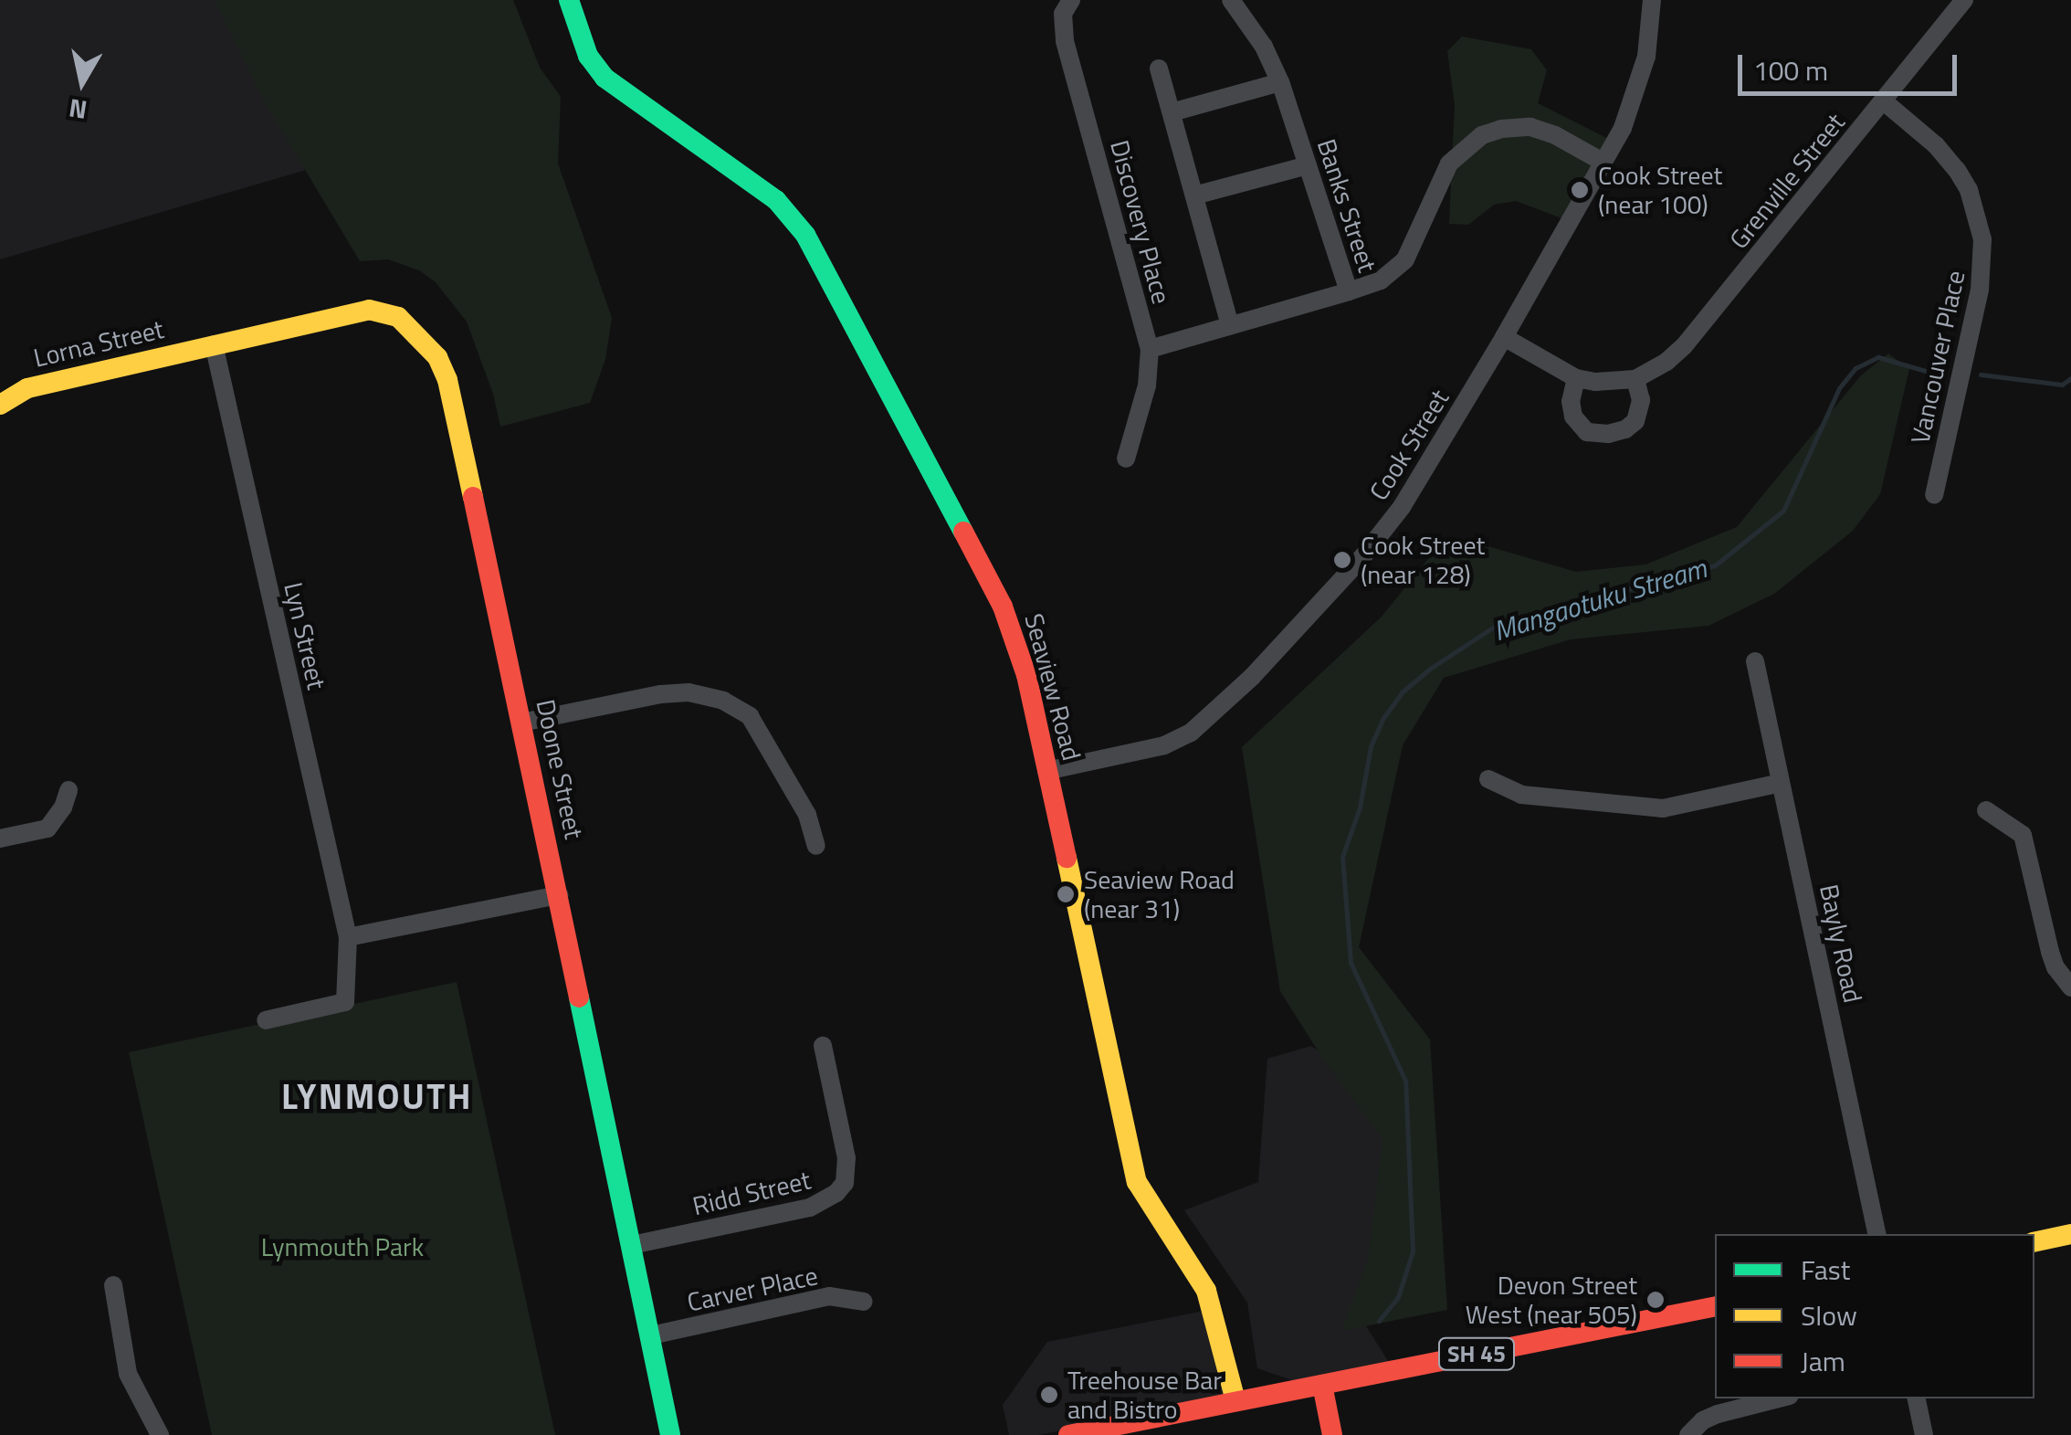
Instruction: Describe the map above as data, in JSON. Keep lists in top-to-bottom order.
{
  "streets": {
    "street": [
      "Grenville Street",
      "Banks Street",
      "Discovery Place",
      "Lorna Street",
      "Vancouver Place",
      "Cook Street",
      "Lyn Street",
      "Seaview Road",
      "Doone Street",
      "Bayly Road",
      "Ridd Street",
      "Carver Place",
      "SH 45"
    ]
  },
  "crossings": [
    ["Grenville Street", "Vancouver Place"],
    ["Banks Street", "Discovery Place"],
    ["Lorna Street", "Lyn Street"],
    ["Lorna Street", "Doone Street"],
    ["Cook Street", "Seaview Road"],
    ["Lyn Street", "Doone Street"],
    ["Seaview Road", "SH 45"],
    ["Doone Street", "Ridd Street"],
    ["Doone Street", "Carver Place"]
  ],
  "districts": ["LYNMOUTH"],
  "water": ["Mangaotuku Stream"],
  "parks": ["Lynmouth Park"],
  "places": [
    "Cook Street (near 100)",
    "Cook Street (near 128)",
    "Seaview Road (near 31)",
    "Devon Street West (near 505)",
    "Treehouse Bar and Bistro"
  ],
  "legend": ["Fast", "Slow", "Jam"],
  "scale_bar": "100 m",
  "north": "bottom"
}
